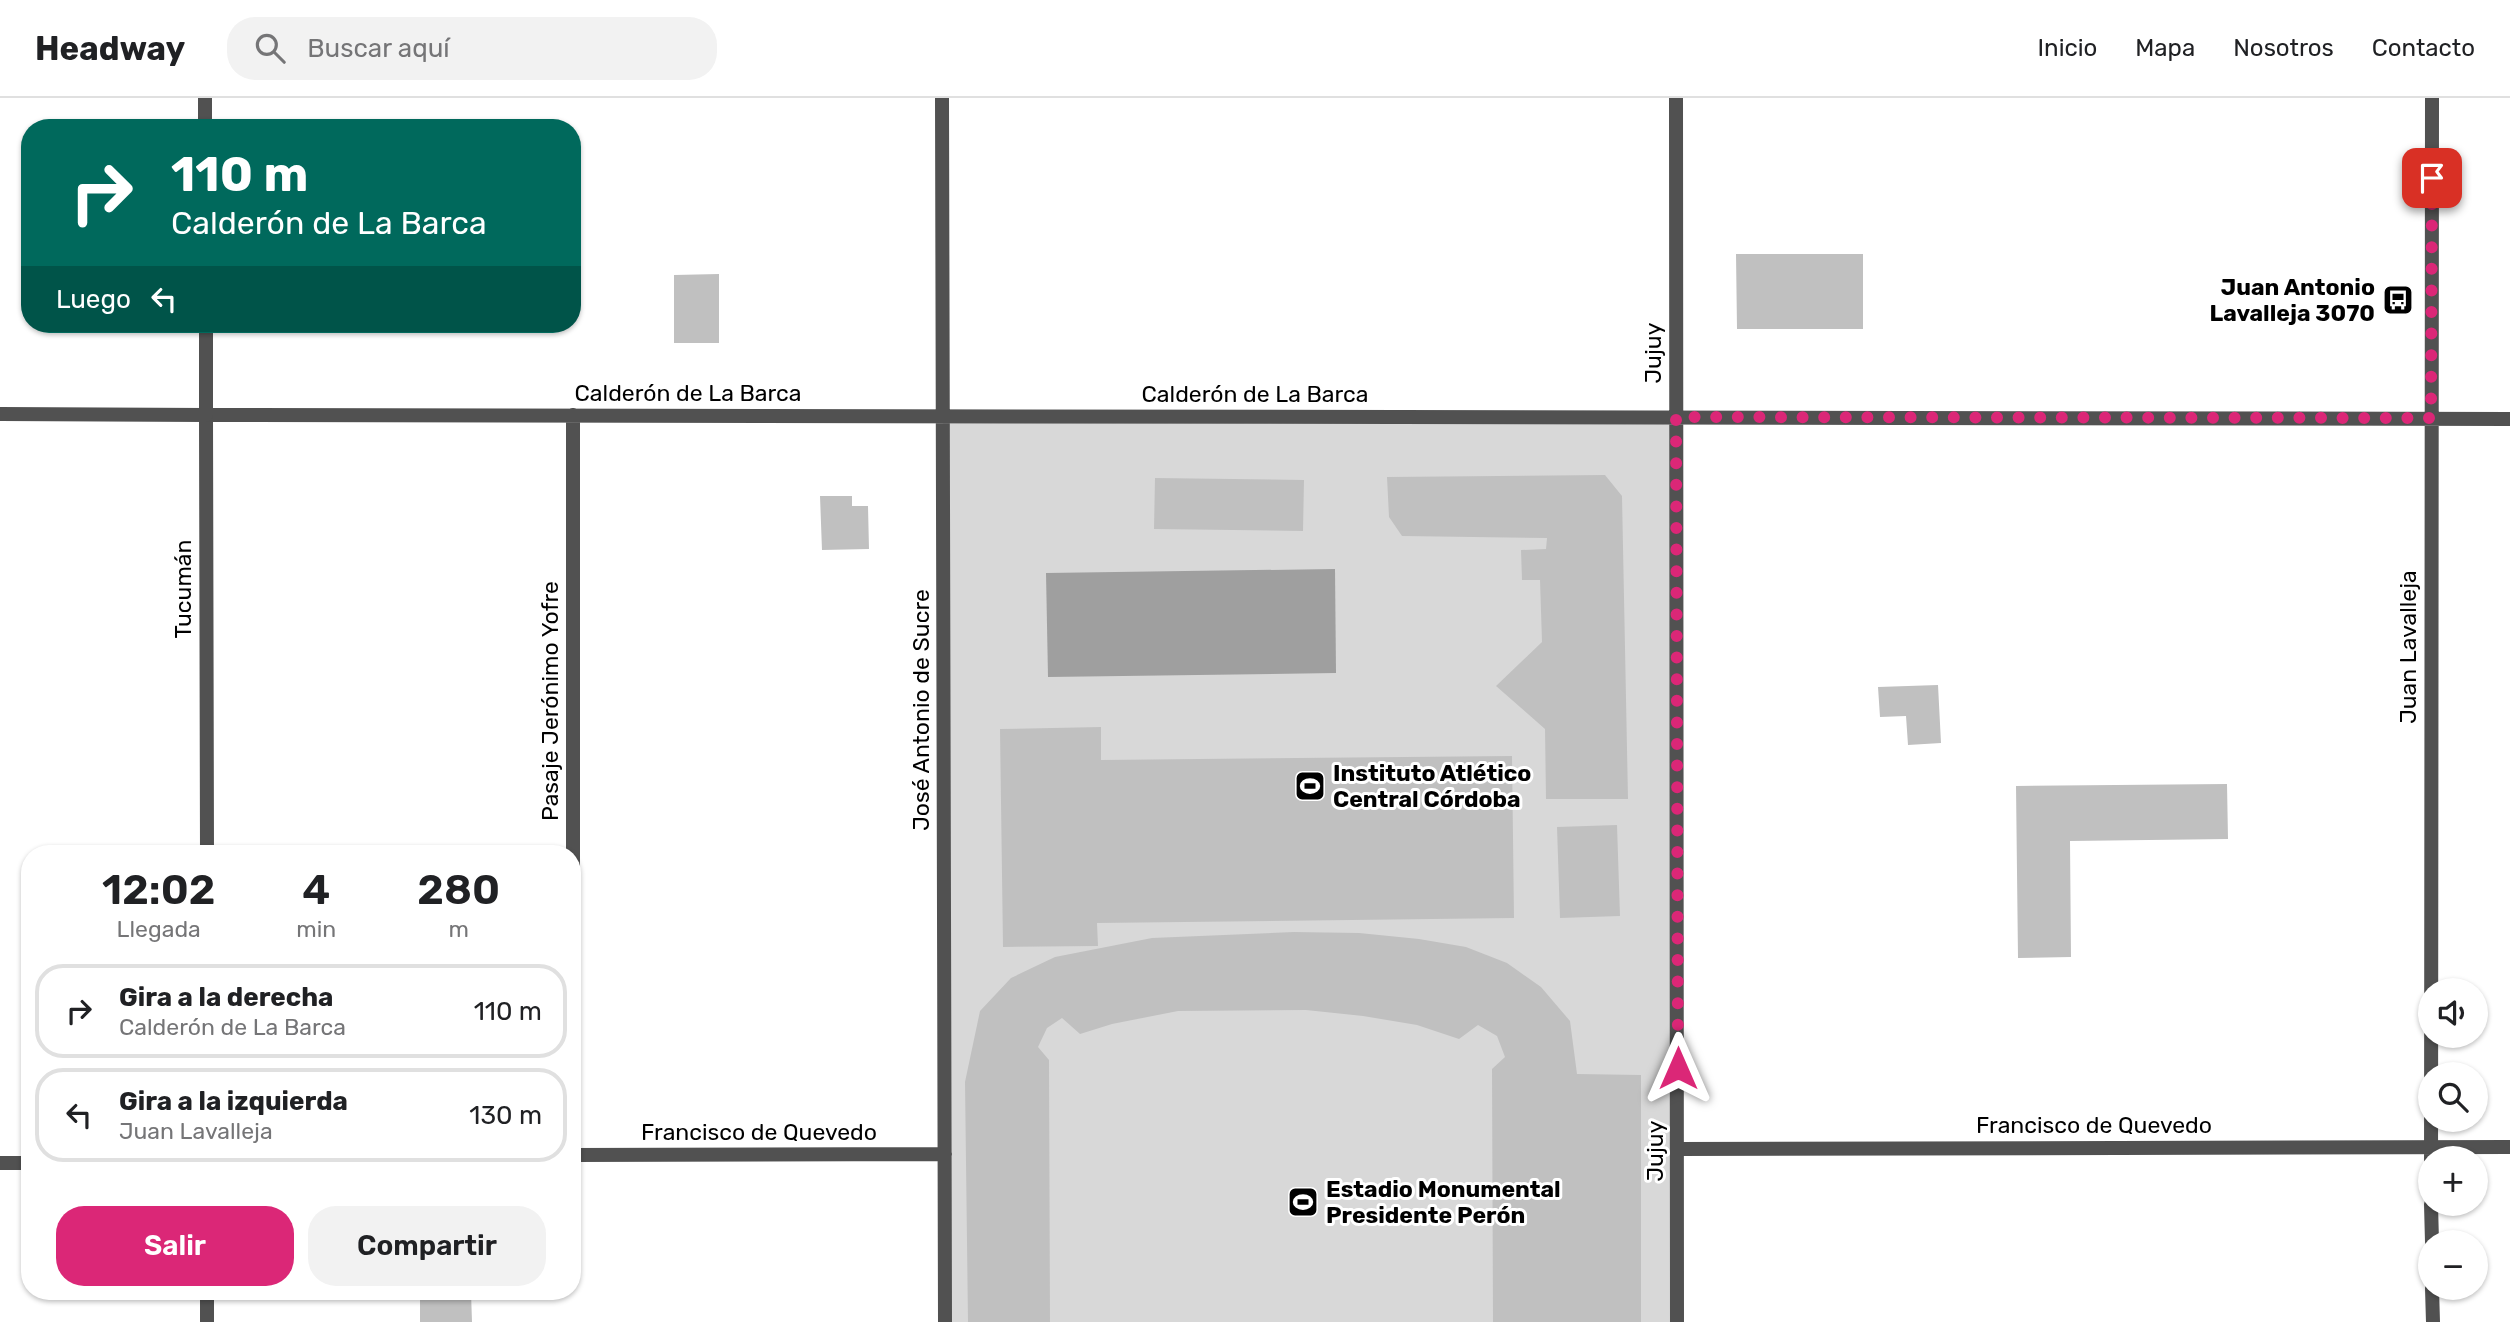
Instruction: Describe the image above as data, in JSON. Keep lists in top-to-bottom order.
{
  "streets": {
    "street": [
      "Jujuy",
      "Calderón de La Barca",
      "Tucumán",
      "Juan Lavalleja",
      "Pasaje Jerónimo Yofre",
      "José Antonio de Sucre",
      "Francisco de Quevedo"
    ]
  },
  "crossings": [
    ["Jujuy", "Calderón de La Barca"],
    ["Jujuy", "Francisco de Quevedo"],
    ["Calderón de La Barca", "Tucumán"],
    ["Calderón de La Barca", "Juan Lavalleja"],
    ["Calderón de La Barca", "Pasaje Jerónimo Yofre"],
    ["Calderón de La Barca", "José Antonio de Sucre"],
    ["José Antonio de Sucre", "Francisco de Quevedo"]
  ],
  "places": {
    "bus stop": ["Juan Antonio Lavalleja 3070"],
    "sports": ["Instituto Atlético Central Córdoba", "Estadio Monumental Presidente Perón"]
  },
  "page": {
    "header": "Headway",
    "search": "Buscar aquí",
    "nav": [
      "Inicio",
      "Mapa",
      "Nosotros",
      "Contacto"
    ],
    "turn": ["110 m", "Calderón de La Barca"],
    "then": "Luego",
    "eta": [
      "12:02",
      "Llegada",
      "4",
      "min",
      "280",
      "m"
    ],
    "list": [
      {
        "name": "Gira a la derecha",
        "note": "Calderón de La Barca",
        "value": "110 m"
      },
      {
        "name": "Gira a la izquierda",
        "note": "Juan Lavalleja",
        "value": "130 m"
      }
    ],
    "map_buttons": ["+", "−"],
    "buttons": ["Salir", "Compartir"]
  }
}
